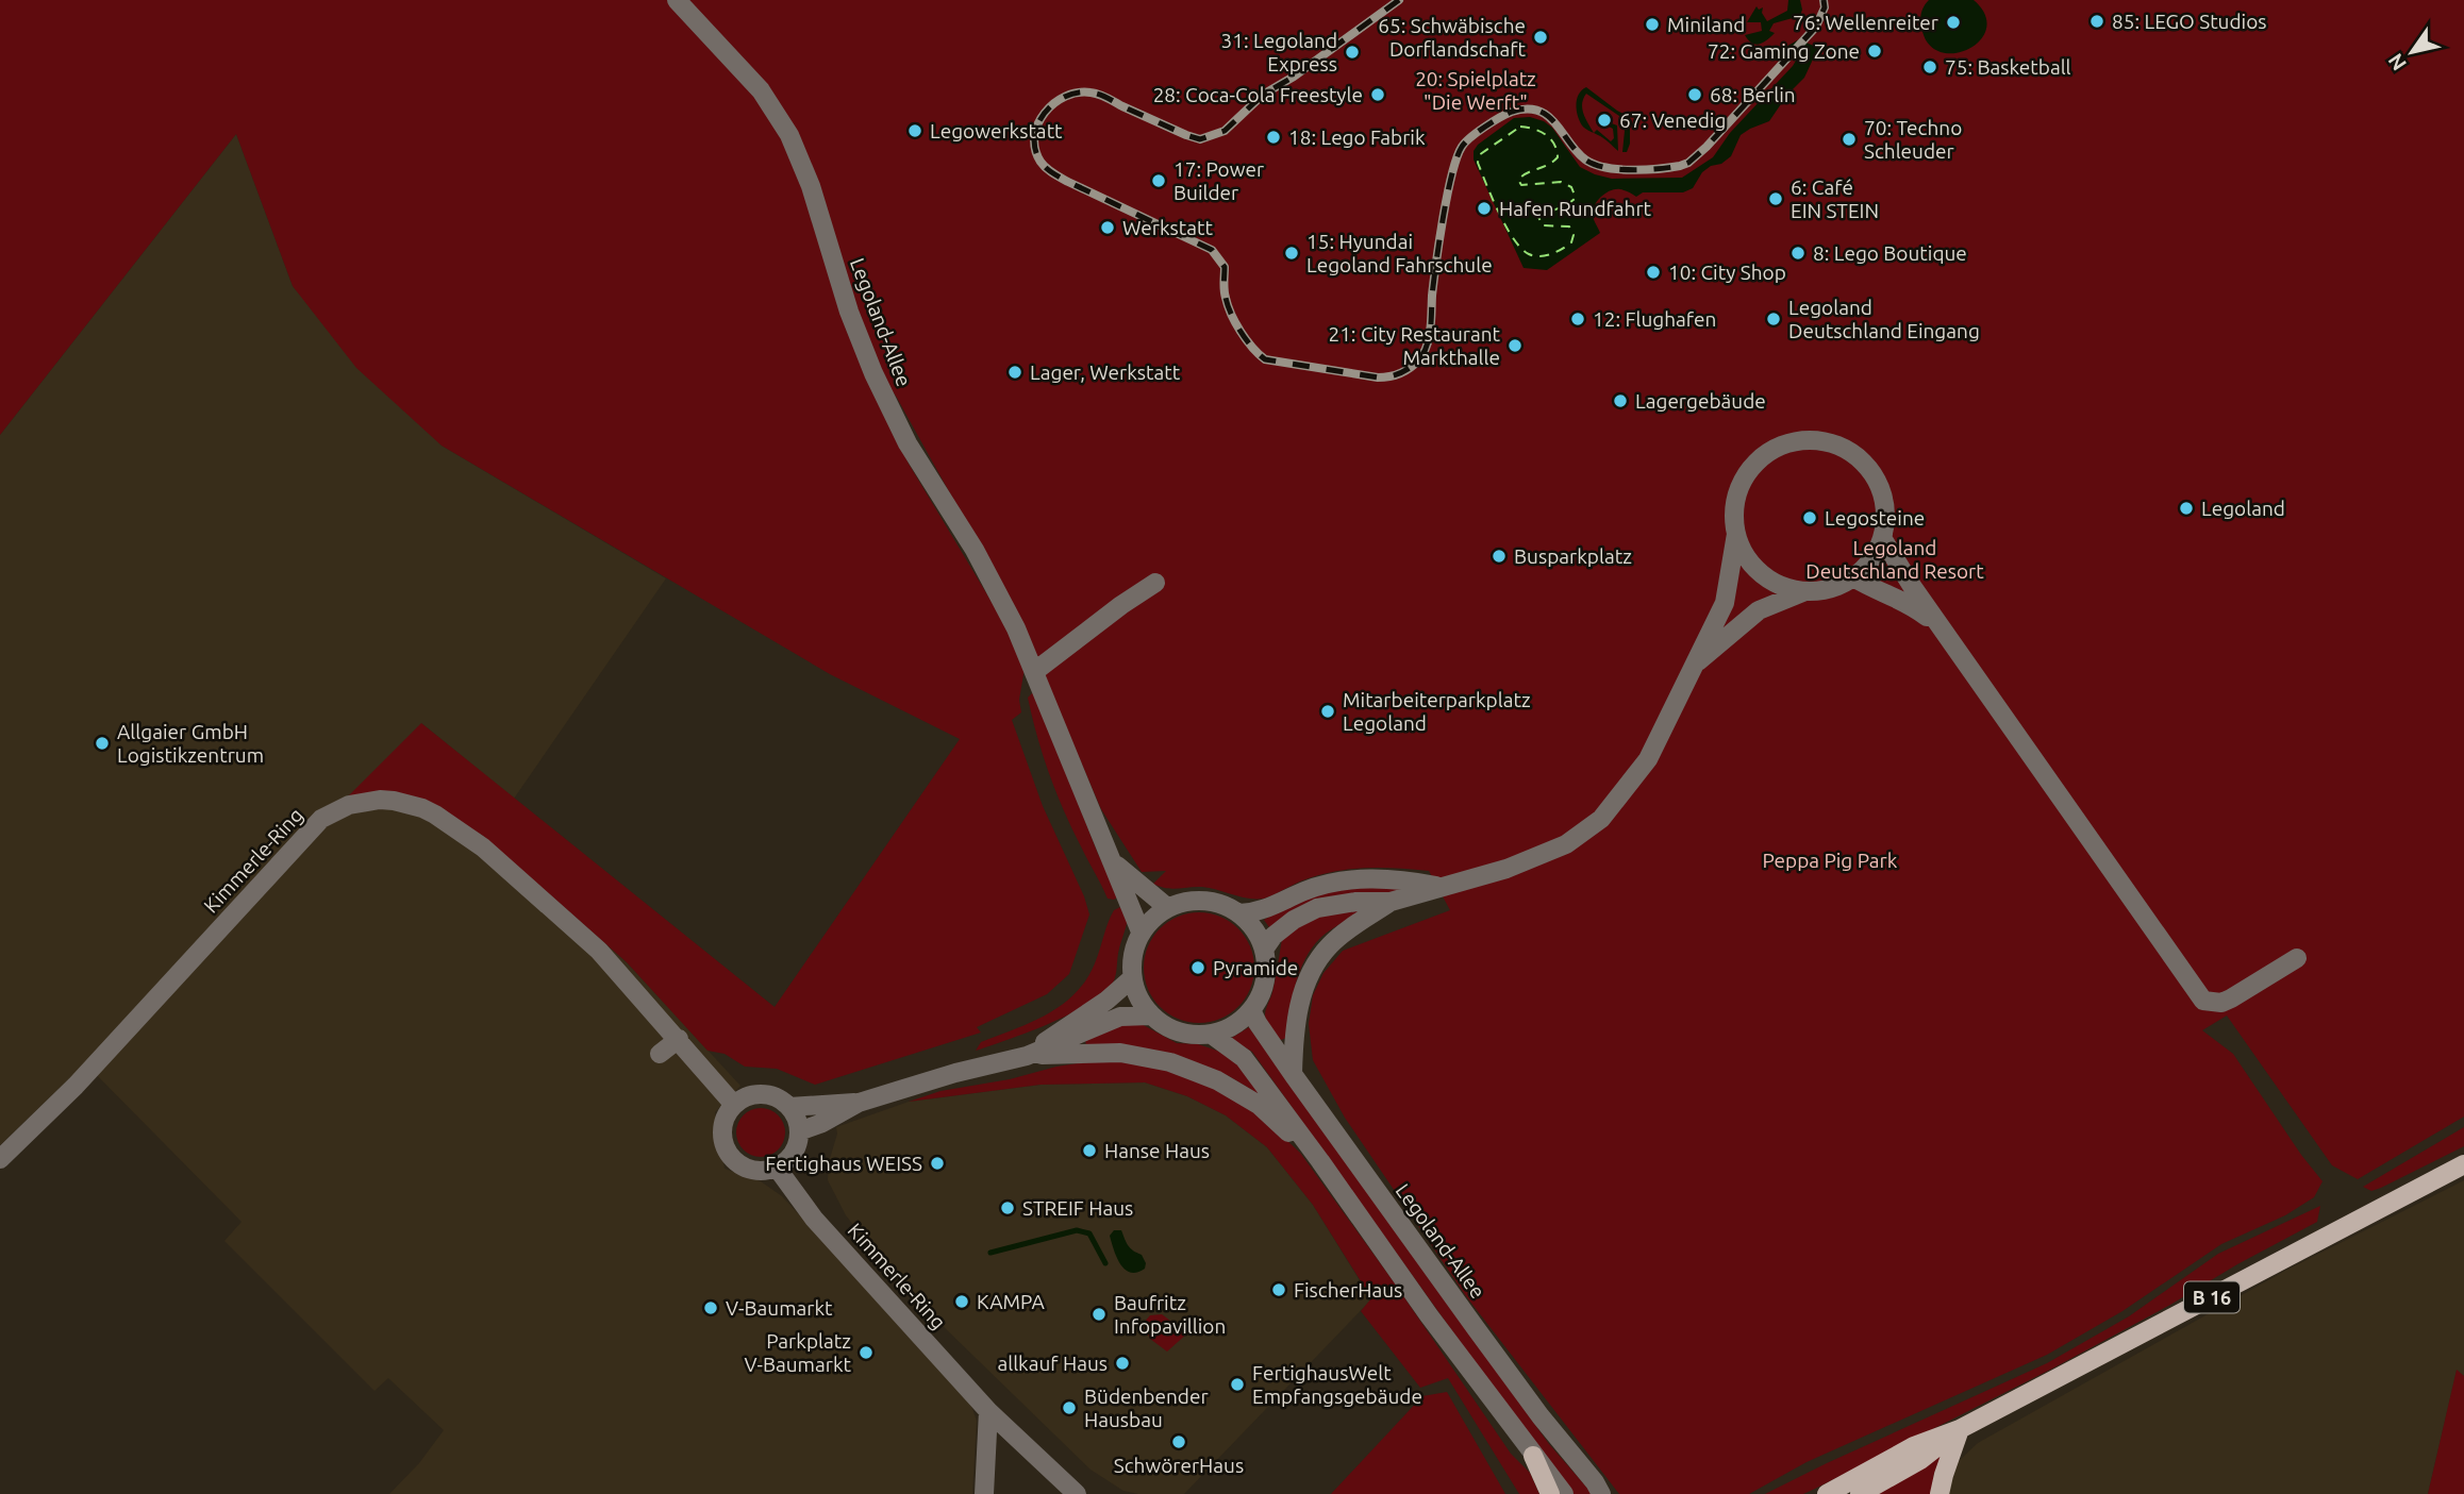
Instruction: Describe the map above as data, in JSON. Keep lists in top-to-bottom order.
{
  "streets": {
    "main road": ["B 16"],
    "street": ["Legoland-Allee", "Kimmerle-Ring"]
  },
  "parks": ["20: Spielplatz \"Die Werft\"", "Legoland Deutschland Resort", "Peppa Pig Park"],
  "places": [
    "85: LEGO Studios",
    "76: Wellenreiter",
    "Miniland",
    "65: Schwäbische Dorflandschaft",
    "72: Gaming Zone",
    "31: Legoland Express",
    "75: Basketball",
    "28: Coca-Cola Freestyle",
    "68: Berlin",
    "67: Venedig",
    "Legowerkstatt",
    "18: Lego Fabrik",
    "70: Techno Schleuder",
    "17: Power Builder",
    "6: Café EIN STEIN",
    "Hafen Rundfahrt",
    "Werkstatt",
    "15: Hyundai Legoland Fahrschule",
    "8: Lego Boutique",
    "10: City Shop",
    "12: Flughafen",
    "Legoland Deutschland Eingang",
    "21: City Restaurant Markthalle",
    "Lager, Werkstatt",
    "Lagergebäude",
    "Legoland",
    "Legosteine",
    "Busparkplatz",
    "Mitarbeiterparkplatz Legoland",
    "Allgaier GmbH Logistikzentrum",
    "Pyramide",
    "Hanse Haus",
    "Fertighaus WEISS",
    "STREIF Haus",
    "FischerHaus",
    "KAMPA",
    "V-Baumarkt",
    "Baufritz Infopavillion",
    "Parkplatz V-Baumarkt",
    "allkauf Haus",
    "FertighausWelt Empfangsgebäude",
    "Büdenbender Hausbau",
    "SchwörerHaus"
  ],
  "north": "bottom left"
}
